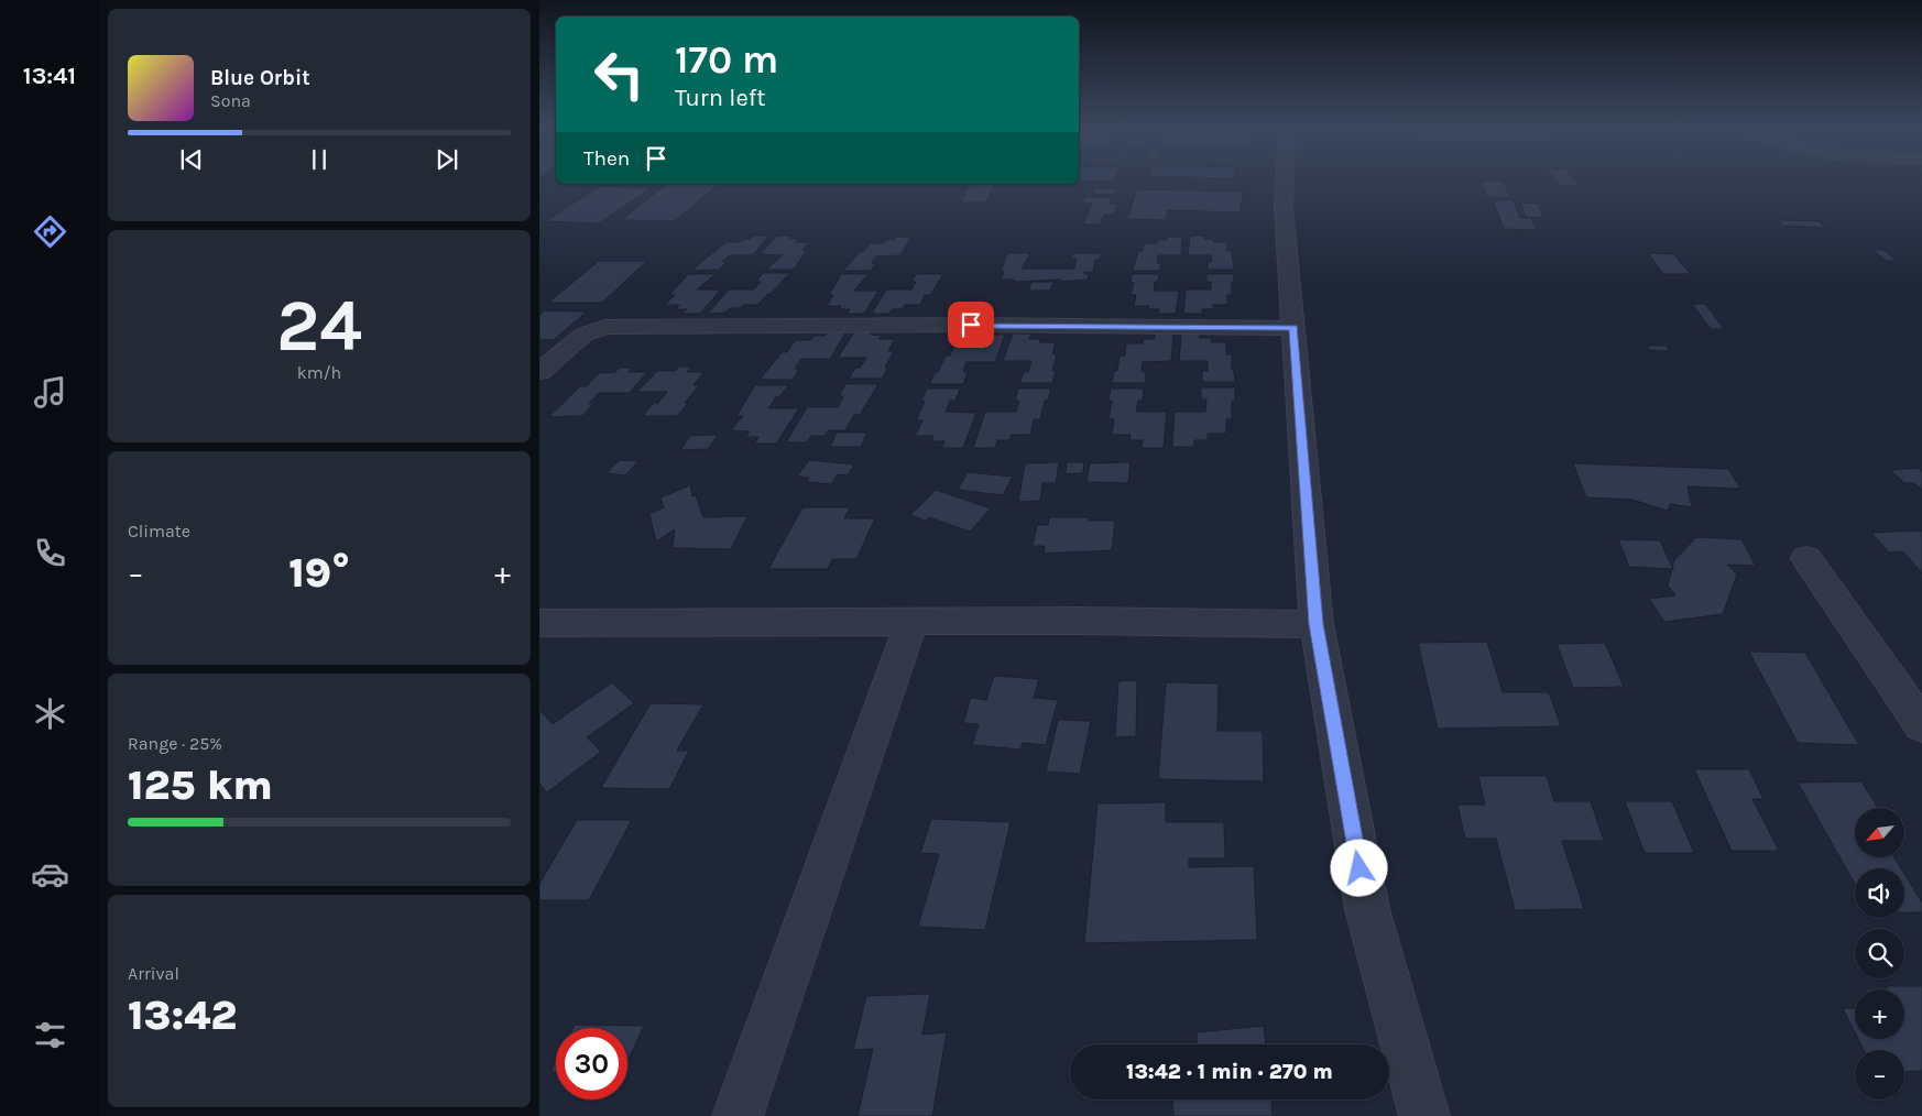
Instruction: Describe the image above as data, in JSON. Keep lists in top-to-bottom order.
{
  "north": "bottom left",
  "page": {
    "tabs": "13:41",
    "turn": ["170 m", "Turn left"],
    "song": ["Blue Orbit", "Sona"],
    "then": "Then",
    "tile": [
      ["24", "km/h"],
      "Climate",
      ["Range · 25%", "125 km"],
      ["Arrival", "13:42"]
    ],
    "heat": ["−", "19°", "+"],
    "map_buttons": ["+", "−"],
    "limit": "30",
    "trip": "13:42 · 1 min · 270 m"
  }
}
